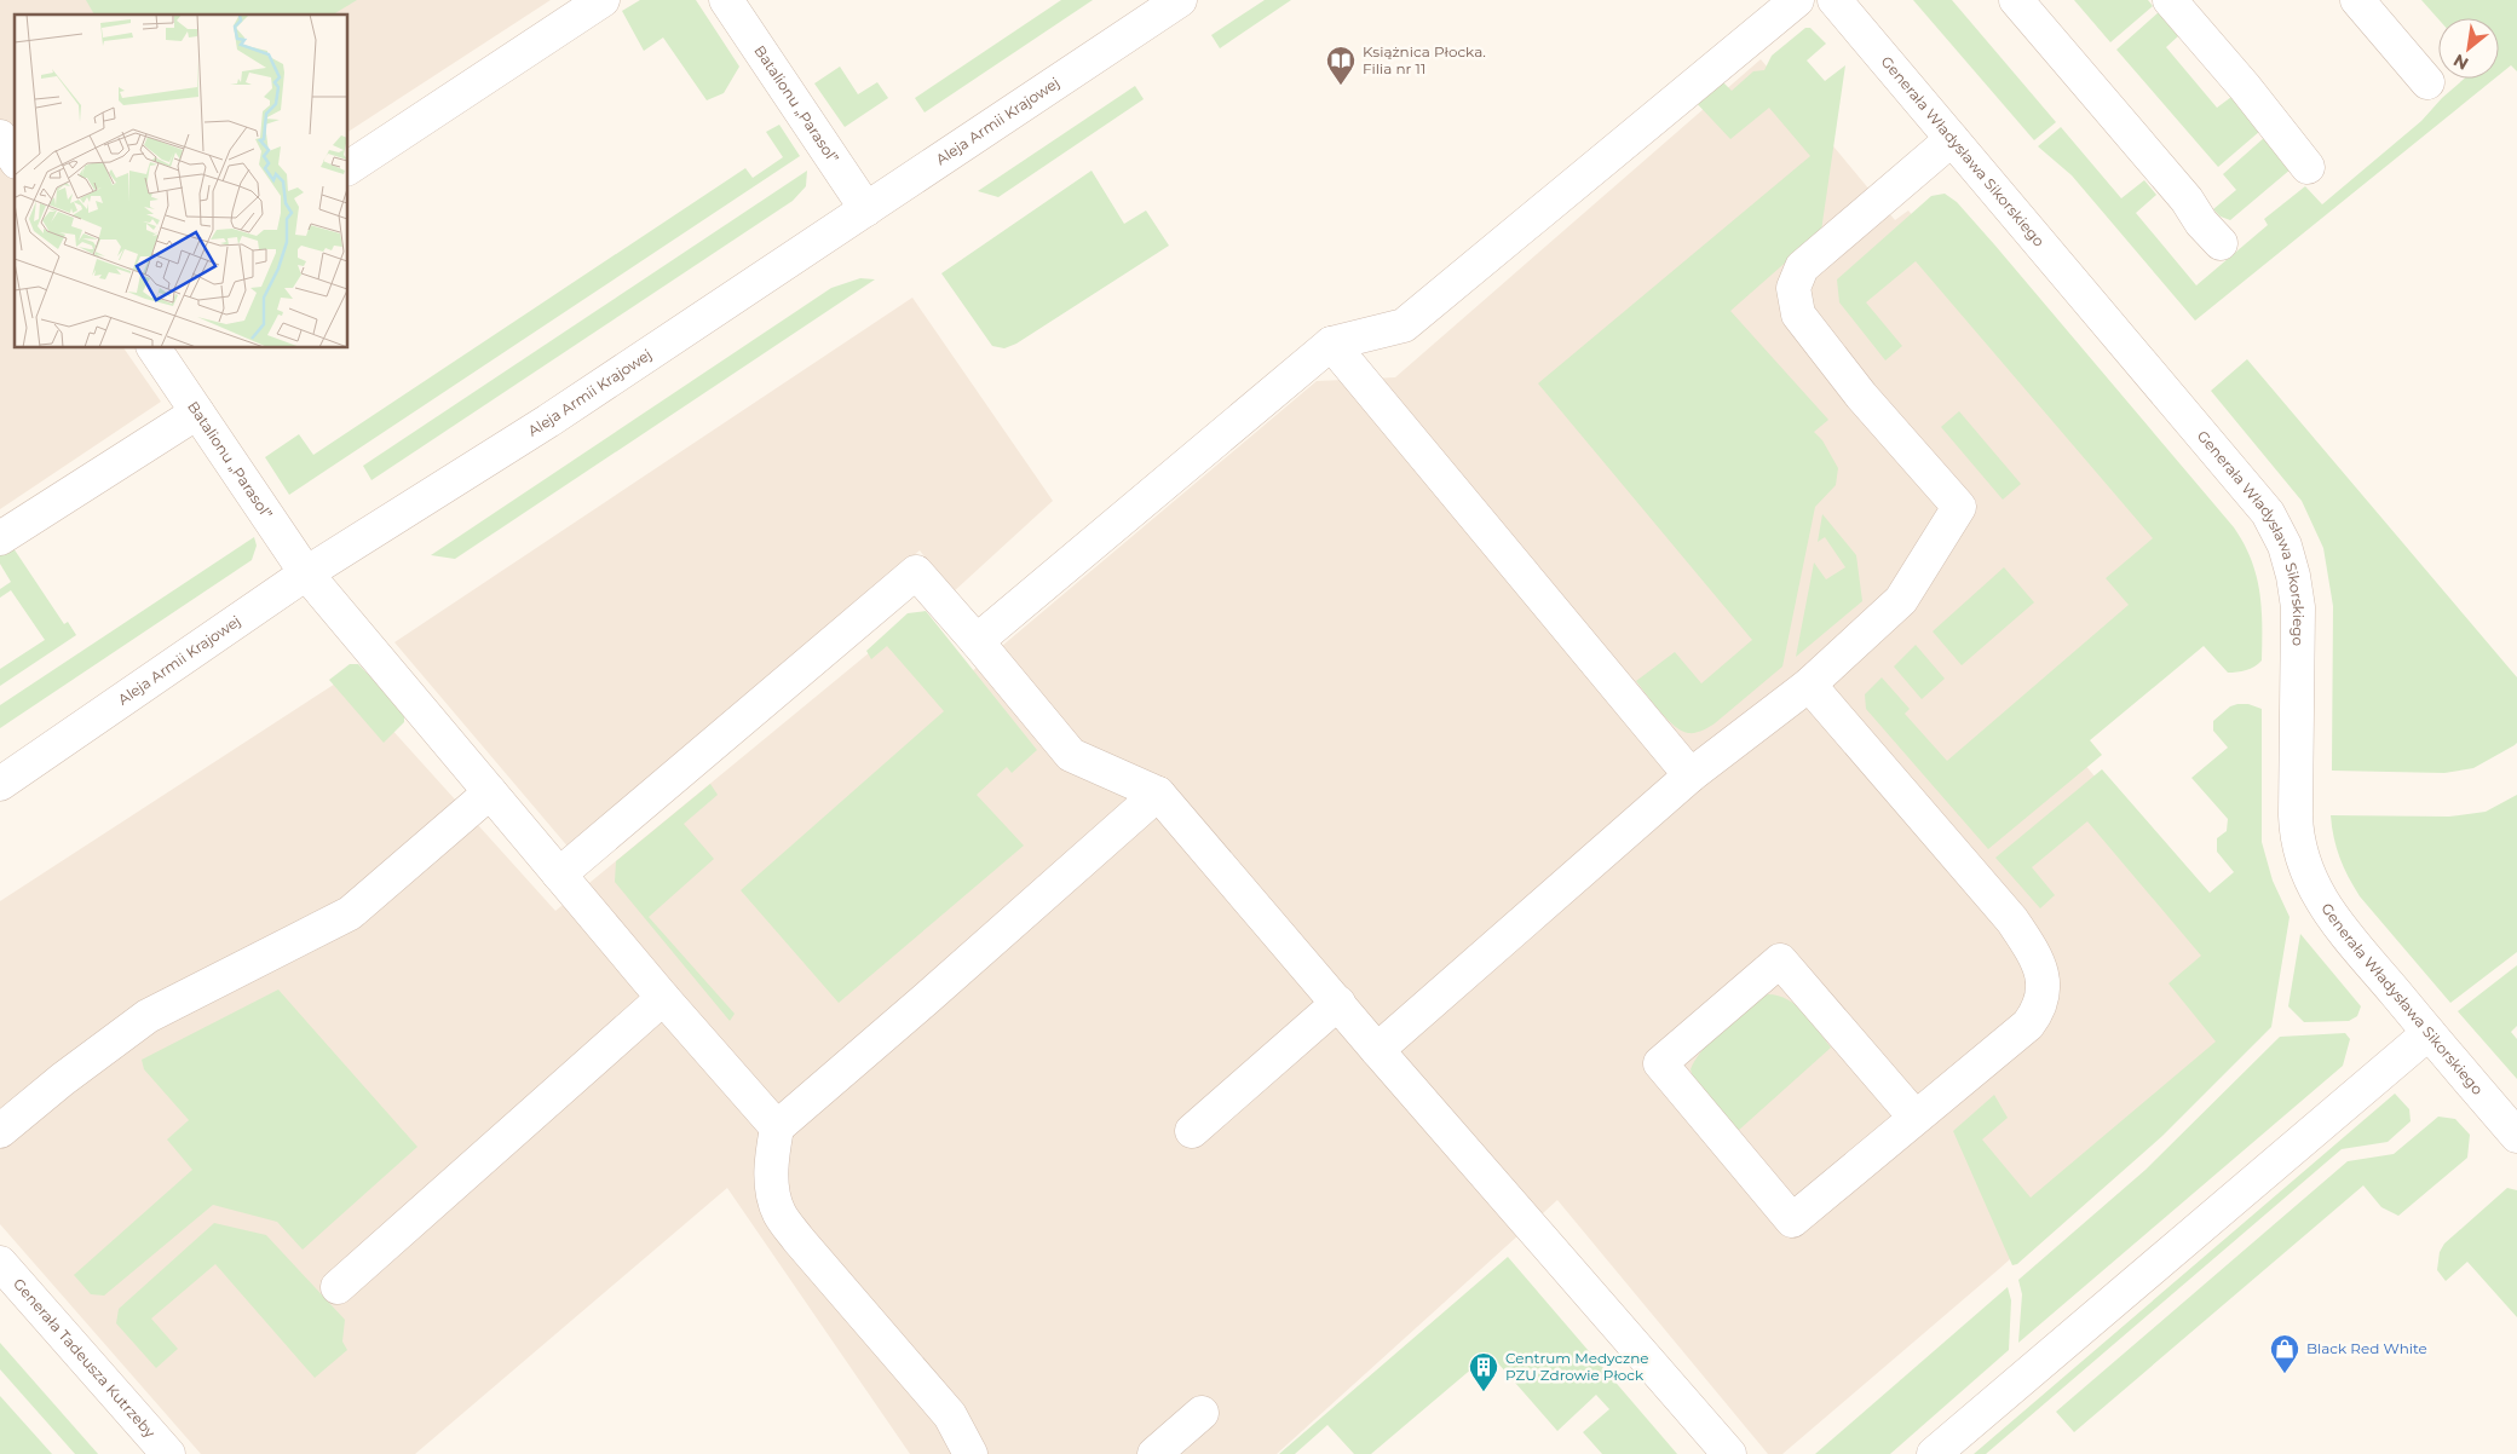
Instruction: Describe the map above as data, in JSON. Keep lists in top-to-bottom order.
{
  "streets": {
    "street": [
      "Batalionu „Parasol”",
      "Aleja Armii Krajowej",
      "Generała Władysława Sikorskiego",
      "Generała Tadeusza Kutrzeby"
    ]
  },
  "crossings": [
    ["Batalionu „Parasol”", "Aleja Armii Krajowej"]
  ],
  "places": {
    "library": ["Książnica Płocka. Filia nr 11"],
    "shop": ["Black Red White"],
    "building": ["Centrum Medyczne PZU Zdrowie Płock"]
  },
  "north": "bottom left"
}
